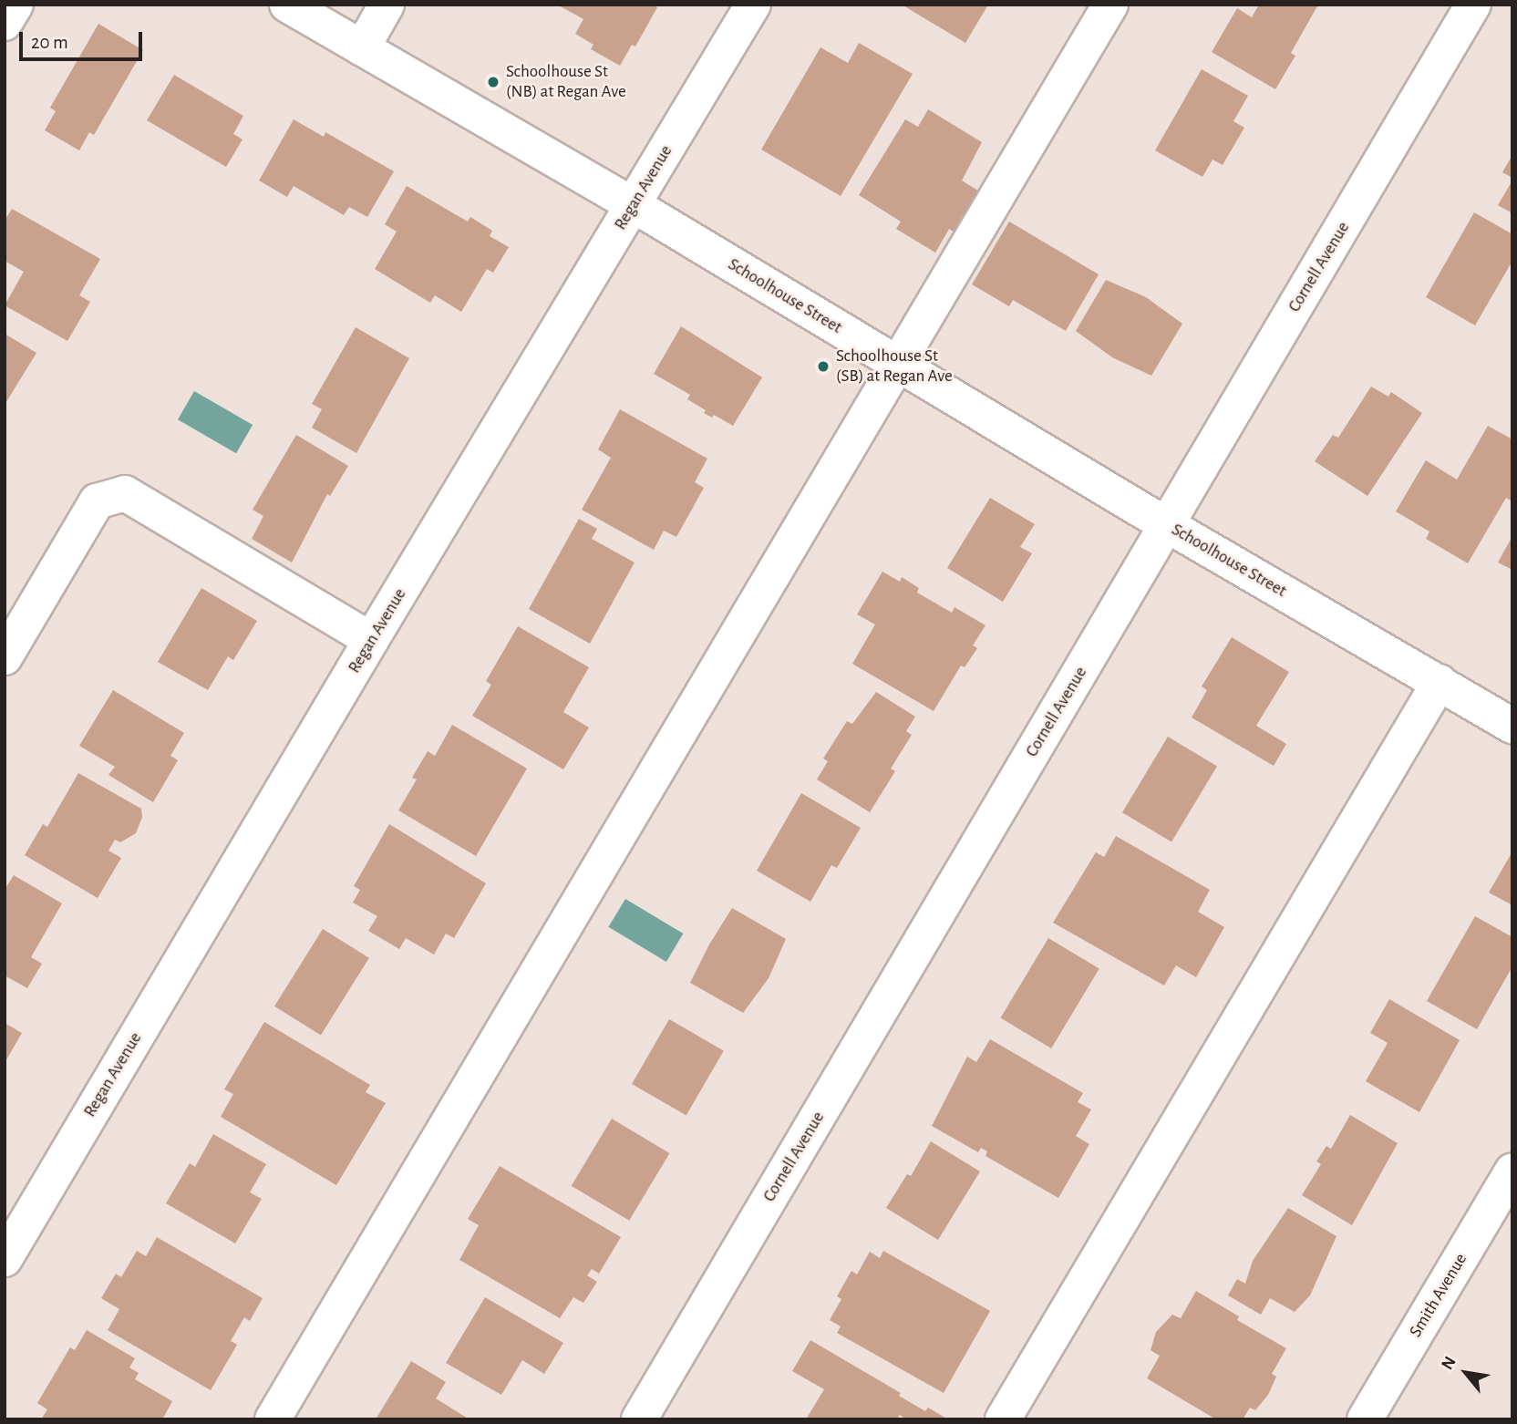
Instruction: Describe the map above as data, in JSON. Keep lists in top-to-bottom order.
{
  "streets": {
    "street": [
      "Regan Avenue",
      "Cornell Avenue",
      "Schoolhouse Street",
      "Smith Avenue"
    ]
  },
  "crossings": [
    ["Regan Avenue", "Schoolhouse Street"],
    ["Cornell Avenue", "Schoolhouse Street"]
  ],
  "places": ["Schoolhouse St (NB) at Regan Ave", "Schoolhouse St (SB) at Regan Ave"],
  "scale_bar": "20 m",
  "north": "top left"
}
